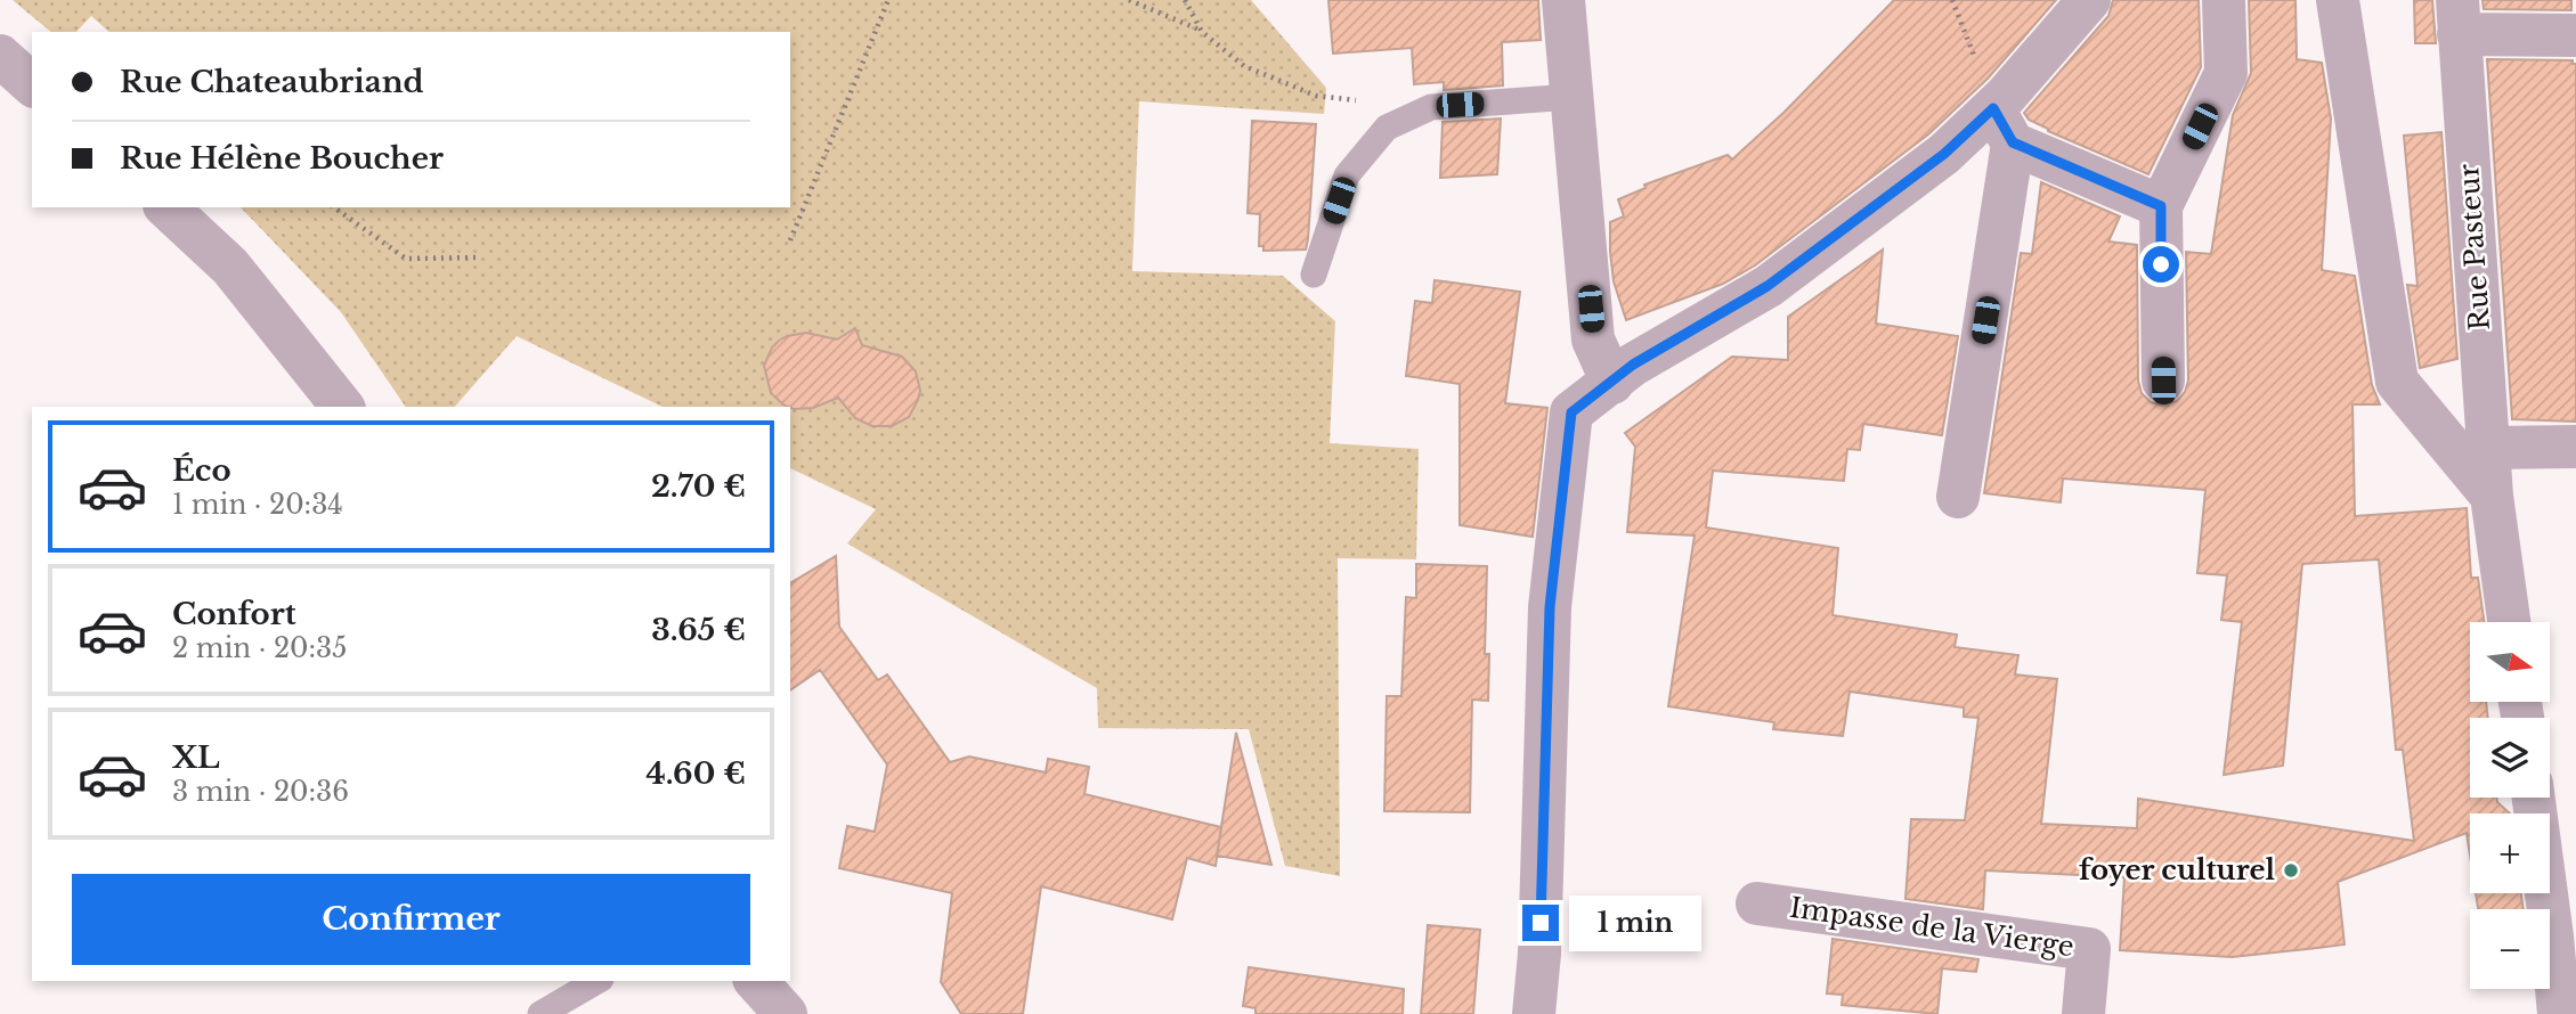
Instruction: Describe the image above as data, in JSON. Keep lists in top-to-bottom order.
{
  "streets": {
    "street": ["Rue Pasteur", "Impasse de la Vierge"]
  },
  "places": ["foyer culturel"],
  "north": "right",
  "page": {
    "banner": ["Rue Chateaubriand", "Rue Hélène Boucher"],
    "list": [
      {
        "name": "Éco",
        "note": "1 min · 20:34",
        "value": "2.70 €"
      },
      {
        "name": "Confort",
        "note": "2 min · 20:35",
        "value": "3.65 €"
      },
      {
        "name": "XL",
        "note": "3 min · 20:36",
        "value": "4.60 €"
      }
    ],
    "map_buttons": ["+", "−"],
    "buttons": "Confirmer",
    "bubble": "1 min"
  }
}
